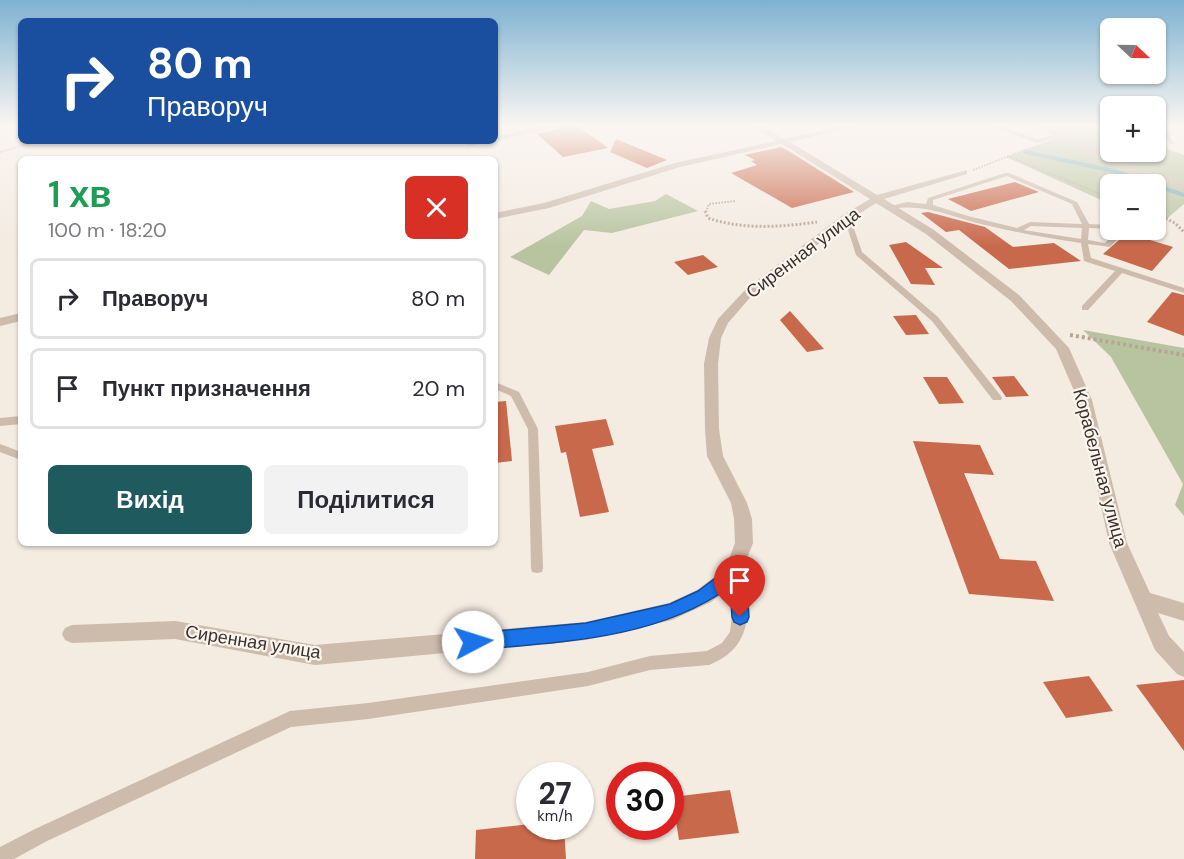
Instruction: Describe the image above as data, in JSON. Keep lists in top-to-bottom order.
{
  "streets": {
    "street": ["Сиренная улица", "Корабельная улица"]
  },
  "crossings": [
    ["Сиренная улица", "Корабельная улица"]
  ],
  "north": "right",
  "page": {
    "map_buttons": ["+", "−"],
    "turn": ["80 m", "Праворуч"],
    "heading": ["1 хв", "100 m · 18:20"],
    "list": [
      {
        "name": "Праворуч",
        "value": "80 m"
      },
      {
        "name": "Пункт призначення",
        "value": "20 m"
      }
    ],
    "buttons": ["Вихід", "Поділитися"],
    "speed": "27 km/h",
    "limit": "30"
  }
}
